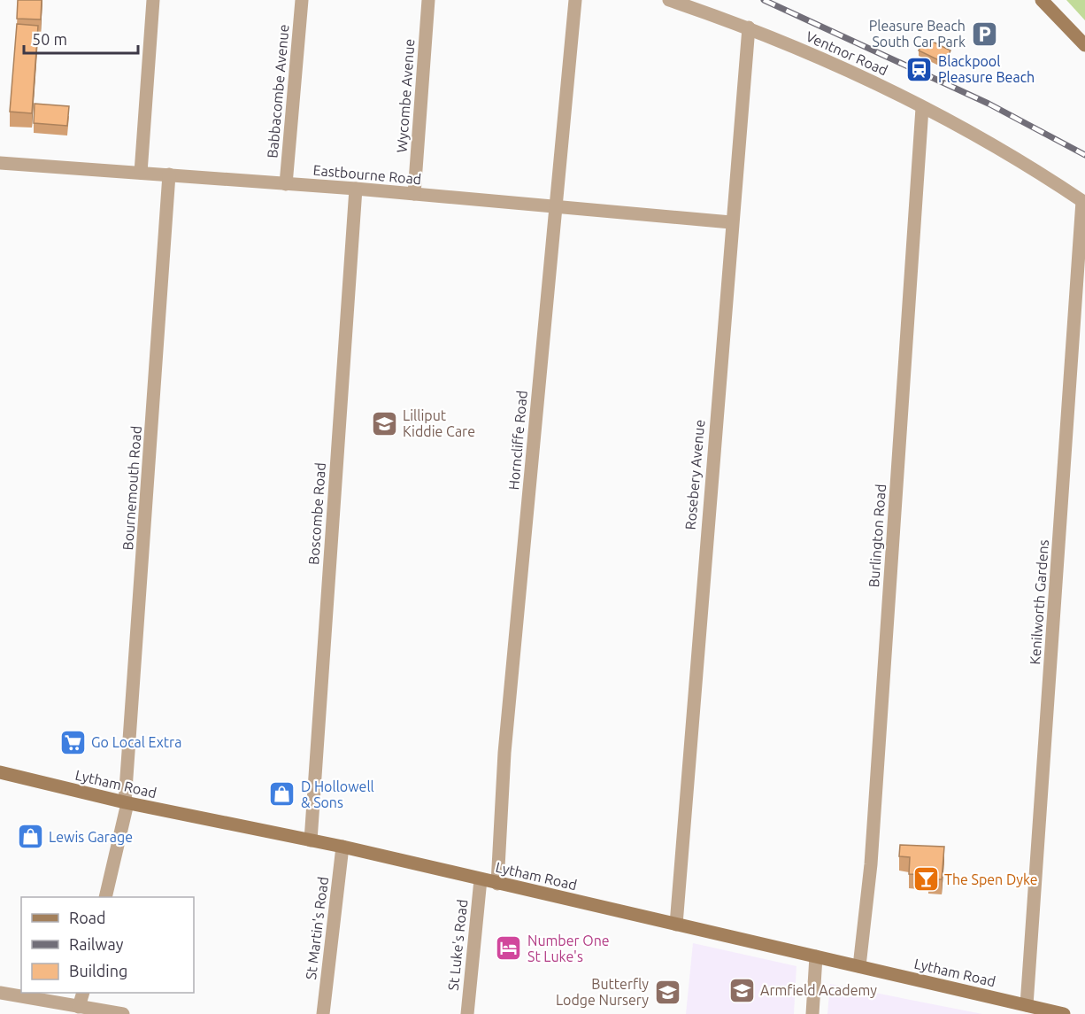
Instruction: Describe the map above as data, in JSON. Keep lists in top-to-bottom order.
{
  "streets": {
    "main road": ["Lytham Road"],
    "street": [
      "Ventnor Road",
      "Babbacombe Avenue",
      "Wycombe Avenue",
      "Eastbourne Road",
      "Horncliffe Road",
      "Rosebery Avenue",
      "Bournemouth Road",
      "Boscombe Road",
      "Burlington Road",
      "Kenilworth Gardens",
      "St Martin's Road",
      "St Luke's Road"
    ]
  },
  "crossings": [
    ["Ventnor Road", "Rosebery Avenue"],
    ["Ventnor Road", "Burlington Road"],
    ["Ventnor Road", "Kenilworth Gardens"],
    ["Babbacombe Avenue", "Eastbourne Road"],
    ["Wycombe Avenue", "Eastbourne Road"],
    ["Eastbourne Road", "Horncliffe Road"],
    ["Eastbourne Road", "Rosebery Avenue"],
    ["Eastbourne Road", "Bournemouth Road"],
    ["Eastbourne Road", "Boscombe Road"],
    ["Horncliffe Road", "Lytham Road"],
    ["Rosebery Avenue", "Lytham Road"],
    ["Bournemouth Road", "Lytham Road"],
    ["Boscombe Road", "Lytham Road"],
    ["Burlington Road", "Lytham Road"],
    ["Kenilworth Gardens", "Lytham Road"],
    ["Lytham Road", "St Martin's Road"],
    ["Lytham Road", "St Luke's Road"]
  ],
  "places": {
    "parking": ["Pleasure Beach South Car Park"],
    "station": ["Blackpool Pleasure Beach"],
    "school or university": ["Lilliput Kiddie Care", "Armfield Academy", "Butterfly Lodge Nursery"],
    "supermarket": ["Go Local Extra"],
    "shop": ["D Hollowell & Sons", "Lewis Garage"],
    "bar": ["The Spen Dyke"],
    "hotel": ["Number One St Luke's"]
  },
  "legend": ["Road", "Railway", "Building"],
  "scale_bar": "50 m"
}
